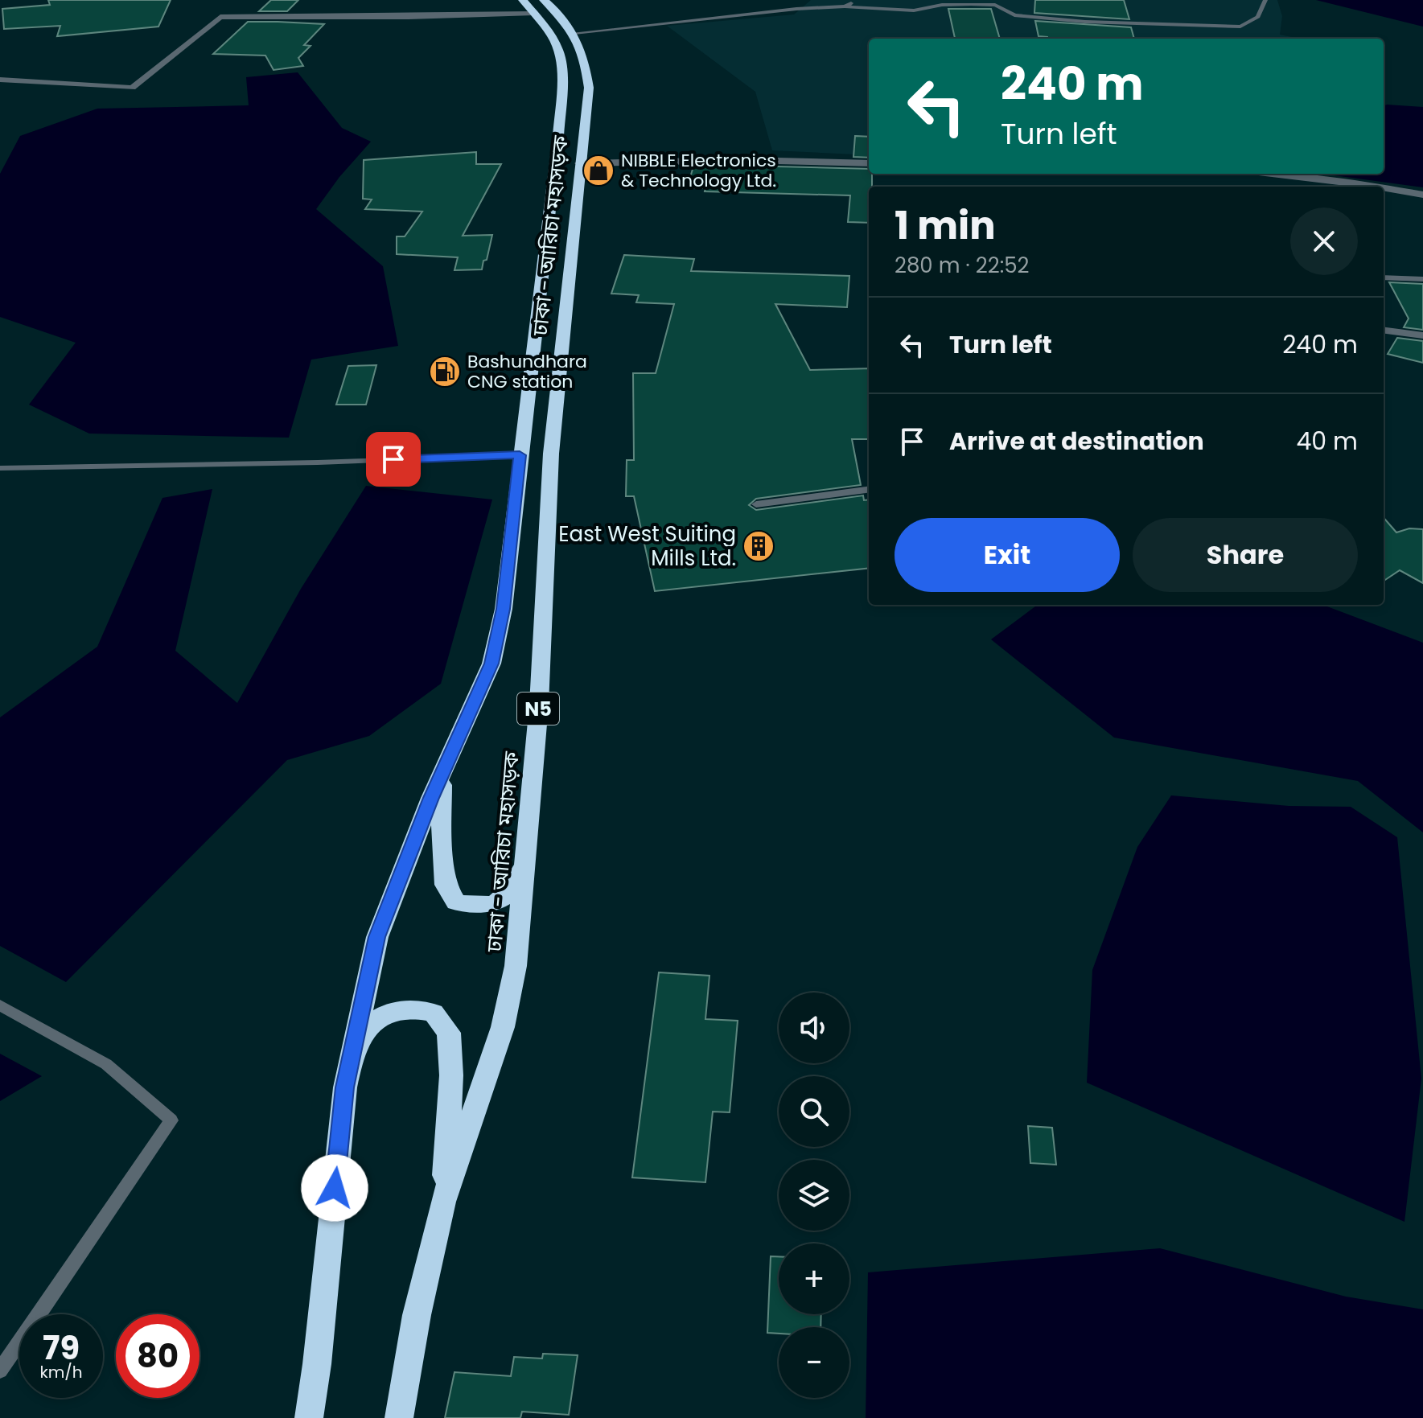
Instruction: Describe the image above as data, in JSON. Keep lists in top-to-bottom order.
{
  "streets": {
    "highway": ["ঢাকা - আরিচা মহাসড়ক", "N5"]
  },
  "places": {
    "shop": ["NIBBLE Electronics & Technology Ltd."],
    "fuel station": ["Bashundhara CNG station"],
    "building": ["East West Suiting Mills Ltd."]
  },
  "page": {
    "turn": ["240 m", "Turn left"],
    "heading": ["1 min", "280 m · 22:52"],
    "list": [
      {
        "name": "Turn left",
        "value": "240 m"
      },
      {
        "name": "Arrive at destination",
        "value": "40 m"
      }
    ],
    "buttons": ["Exit", "Share"],
    "map_buttons": ["+", "−"],
    "speed": "79 km/h",
    "limit": "80"
  }
}
